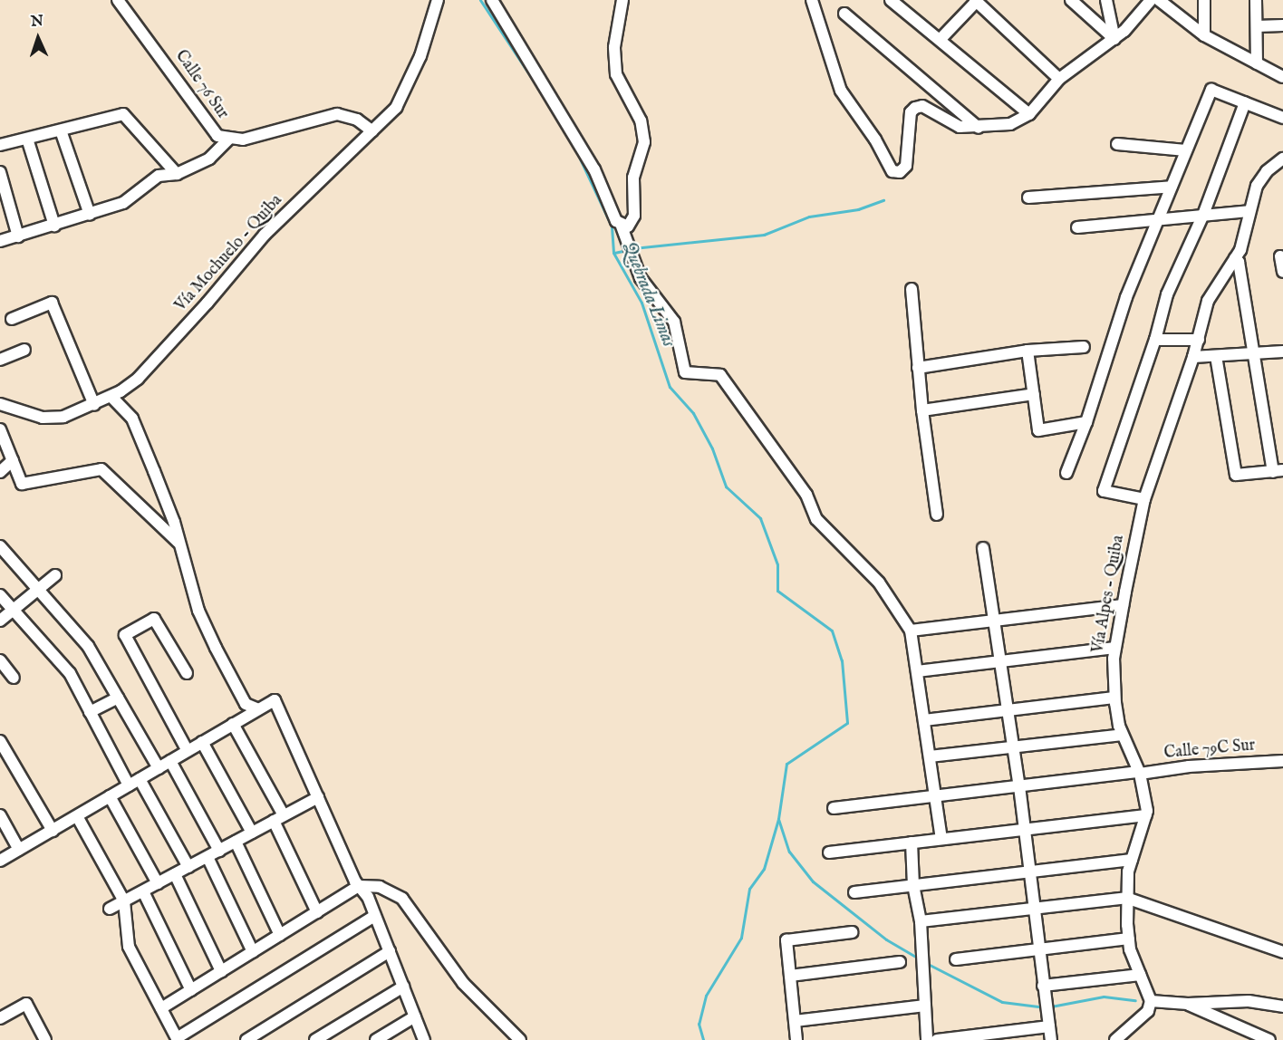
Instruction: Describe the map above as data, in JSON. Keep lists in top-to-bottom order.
{
  "streets": {
    "street": [
      "Calle 76 Sur",
      "Vía Mochuelo - Quiba",
      "Vía Alpes - Quiba",
      "Calle 79C Sur"
    ]
  },
  "crossings": [
    ["Calle 76 Sur", "Vía Mochuelo - Quiba"],
    ["Vía Alpes - Quiba", "Calle 79C Sur"]
  ],
  "water": ["Quebrada Limas"],
  "north": "top"
}
